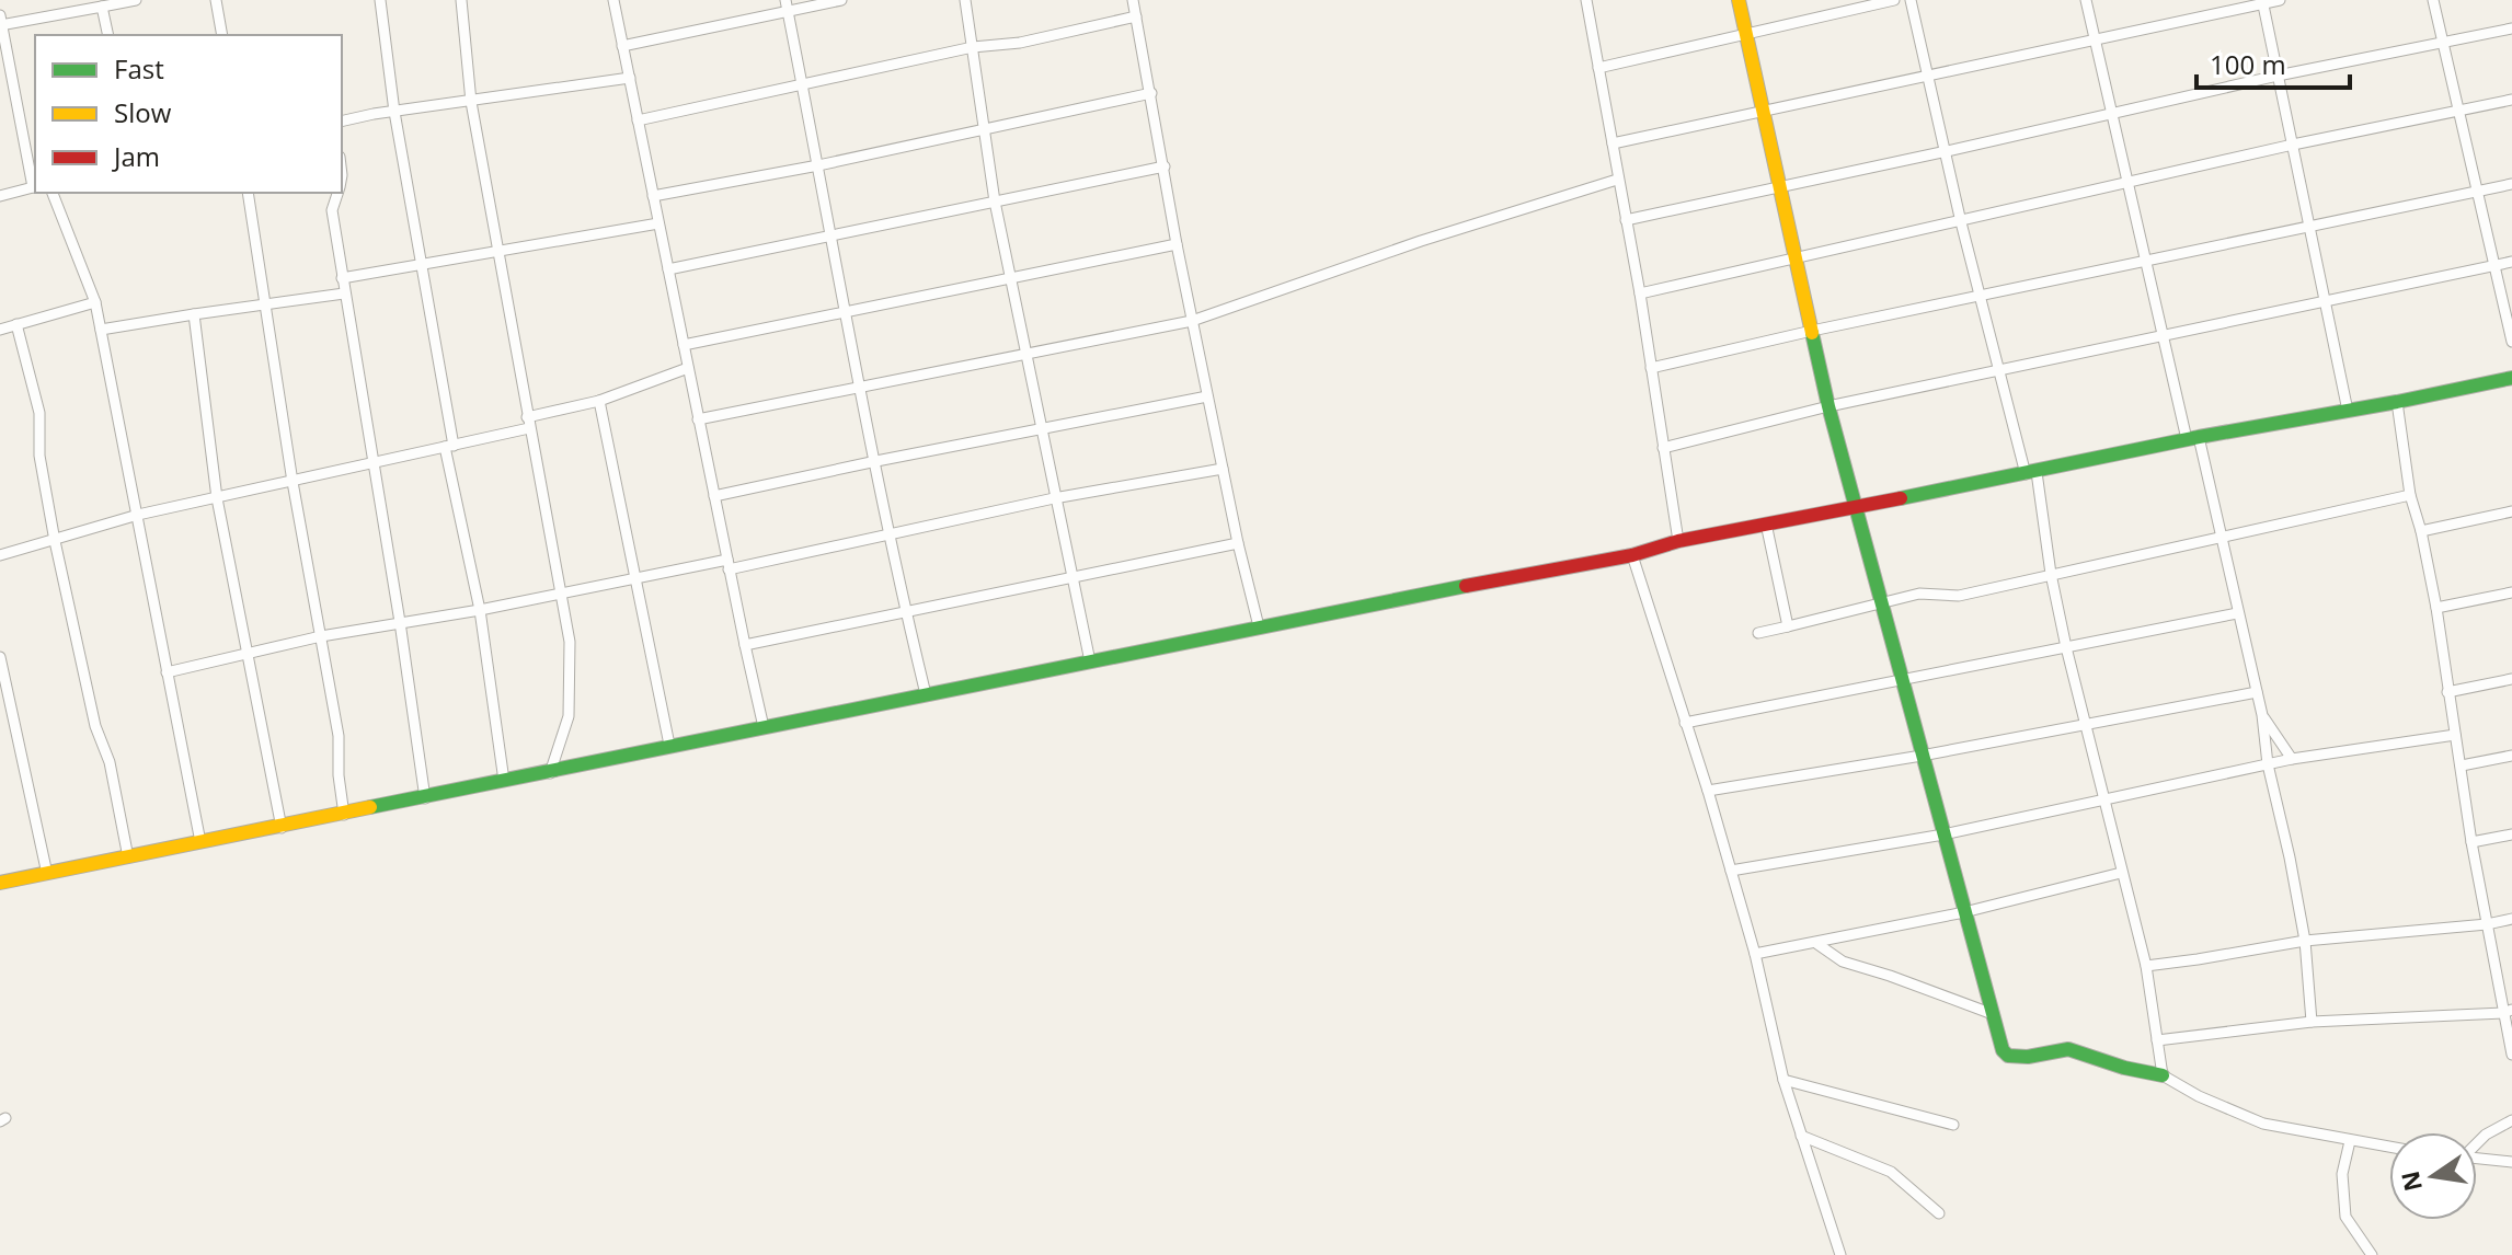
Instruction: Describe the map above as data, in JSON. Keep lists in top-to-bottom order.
{
  "legend": ["Fast", "Slow", "Jam"],
  "scale_bar": "100 m",
  "north": "left"
}
